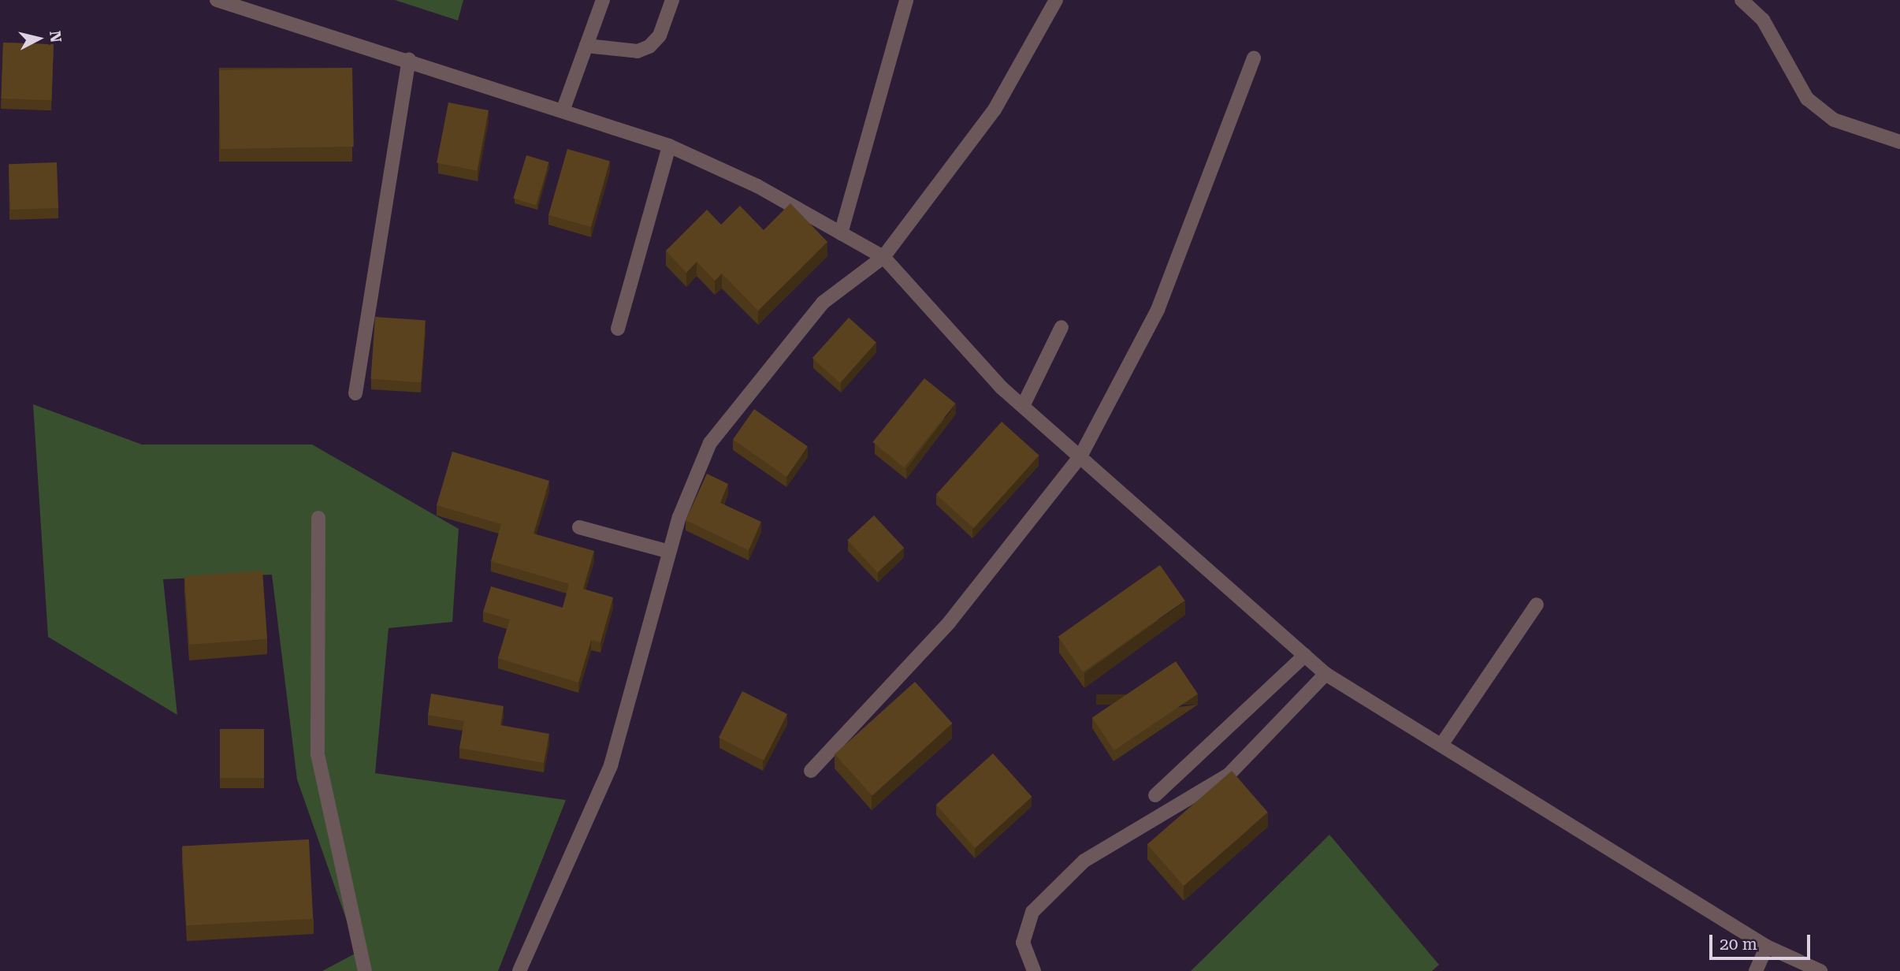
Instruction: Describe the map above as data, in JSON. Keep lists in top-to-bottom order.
{
  "scale_bar": "20 m",
  "north": "right"
}
